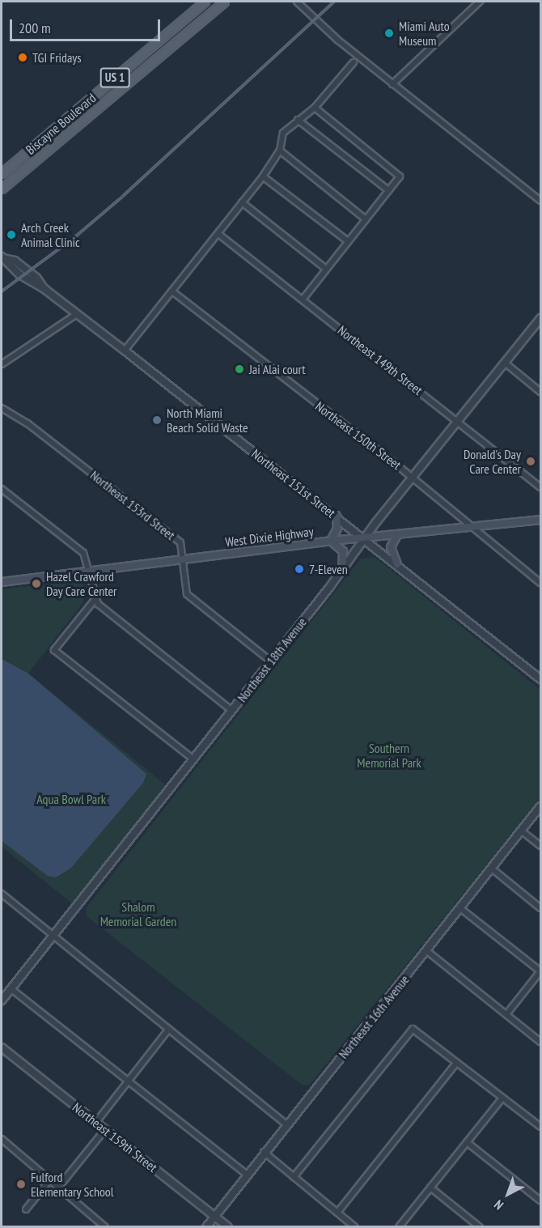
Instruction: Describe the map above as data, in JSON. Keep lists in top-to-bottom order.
{
  "streets": {
    "main road": ["US 1", "Biscayne Boulevard", "West Dixie Highway"],
    "street": [
      "Northeast 149th Street",
      "Northeast 150th Street",
      "Northeast 151st Street",
      "Northeast 153rd Street",
      "Northeast 18th Avenue",
      "Northeast 16th Avenue",
      "Northeast 159th Street"
    ]
  },
  "crossings": [
    ["Northeast 149th Street", "Northeast 18th Avenue"],
    ["Northeast 150th Street", "West Dixie Highway"],
    ["Northeast 150th Street", "Northeast 18th Avenue"],
    ["Northeast 151st Street", "West Dixie Highway"],
    ["Northeast 151st Street", "Northeast 18th Avenue"],
    ["Northeast 153rd Street", "West Dixie Highway"],
    ["Northeast 153rd Street", "Northeast 18th Avenue"],
    ["West Dixie Highway", "Northeast 18th Avenue"],
    ["Northeast 16th Avenue", "Northeast 159th Street"]
  ],
  "parks": ["Southern Memorial Park", "Aqua Bowl Park", "Shalom Memorial Garden"],
  "places": [
    "Miami Auto Museum",
    "TGI Fridays",
    "Arch Creek Animal Clinic",
    "Jai Alai court",
    "North Miami Beach Solid Waste",
    "Donald's Day Care Center",
    "7-Eleven",
    "Hazel Crawford Day Care Center",
    "Fulford Elementary School"
  ],
  "scale_bar": "200 m",
  "north": "bottom left"
}
